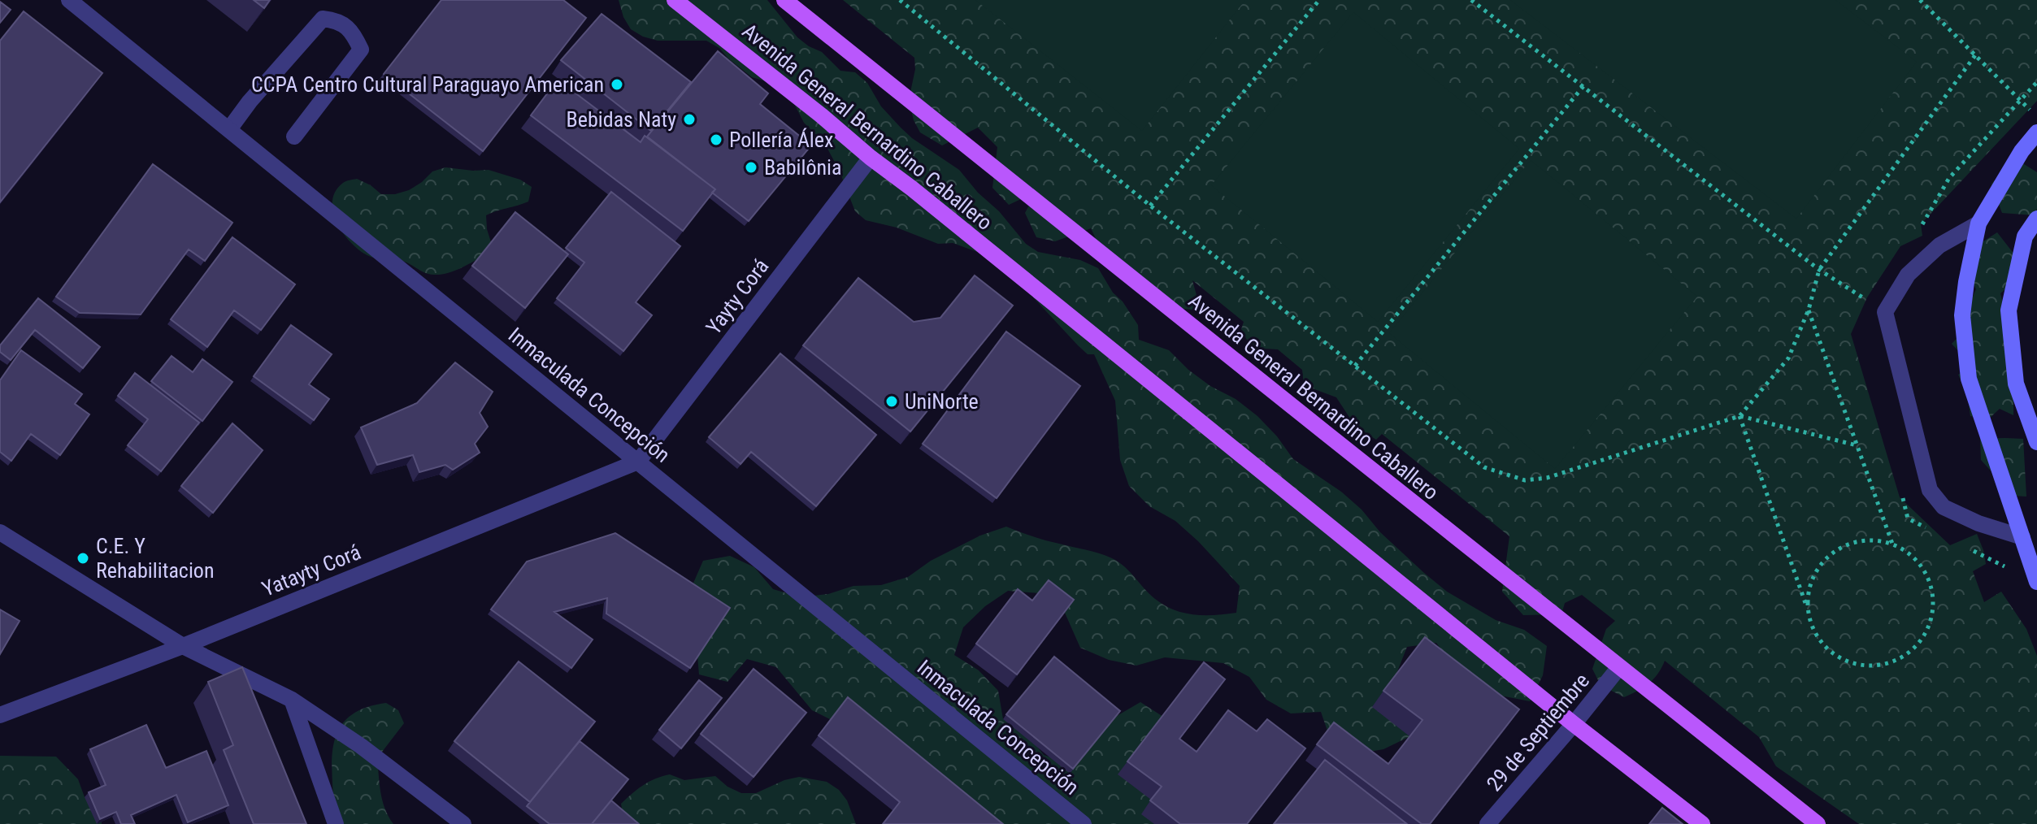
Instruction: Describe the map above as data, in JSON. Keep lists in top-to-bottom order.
{
  "streets": {
    "main road": ["Avenida General Bernardino Caballero"],
    "street": [
      "Yayty Corá",
      "Inmaculada Concepción",
      "Yatayty Corá",
      "29 de Septiembre"
    ]
  },
  "crossings": [
    ["Avenida General Bernardino Caballero", "Yayty Corá"],
    ["Avenida General Bernardino Caballero", "29 de Septiembre"],
    ["Yayty Corá", "Inmaculada Concepción"],
    ["Yayty Corá", "Yatayty Corá"],
    ["Inmaculada Concepción", "Yatayty Corá"]
  ],
  "places": [
    "CCPA Centro Cultural Paraguayo American",
    "Bebidas Naty",
    "Pollería Álex",
    "Babilônia",
    "UniNorte",
    "C.E. Y Rehabilitacion"
  ]
}
